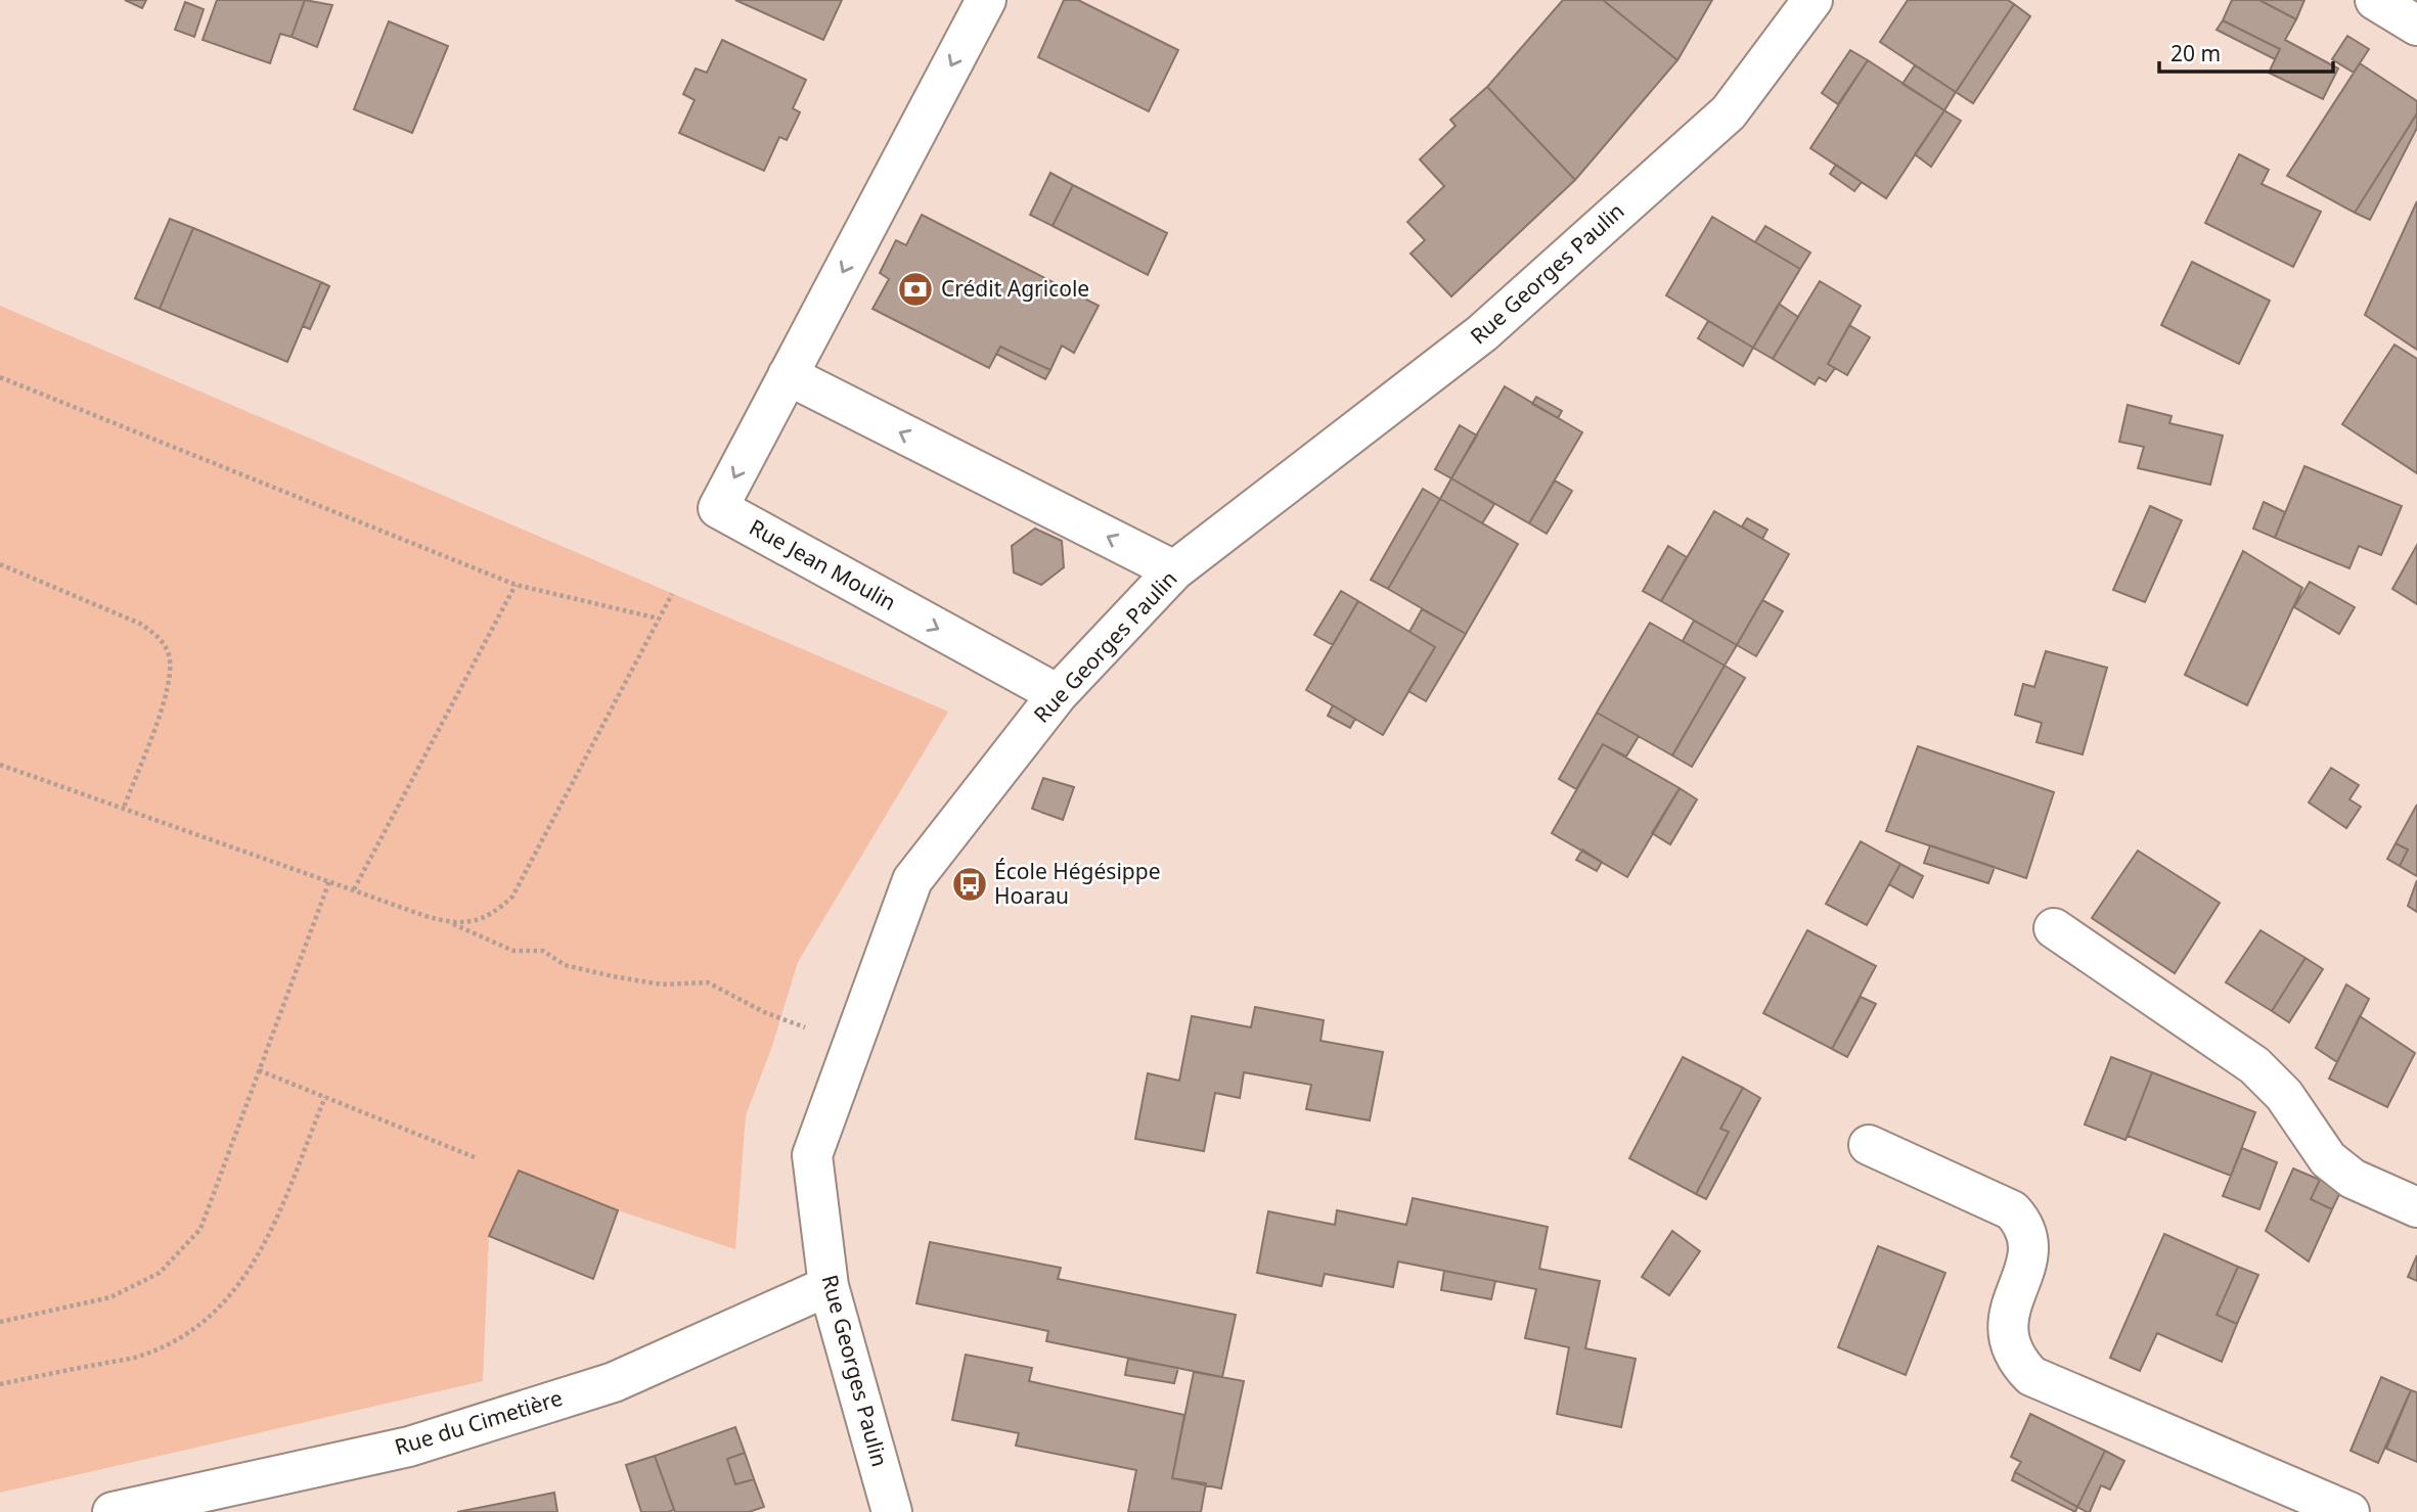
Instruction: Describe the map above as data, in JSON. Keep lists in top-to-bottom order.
{
  "streets": {
    "street": ["Rue Georges Paulin", "Rue Jean Moulin", "Rue du Cimetière"]
  },
  "crossings": [
    ["Rue Georges Paulin", "Rue Jean Moulin"],
    ["Rue Georges Paulin", "Rue du Cimetière"]
  ],
  "places": {
    "bank": ["Crédit Agricole"],
    "bus stop": ["École Hégésippe Hoarau"]
  },
  "scale_bar": "20 m"
}
